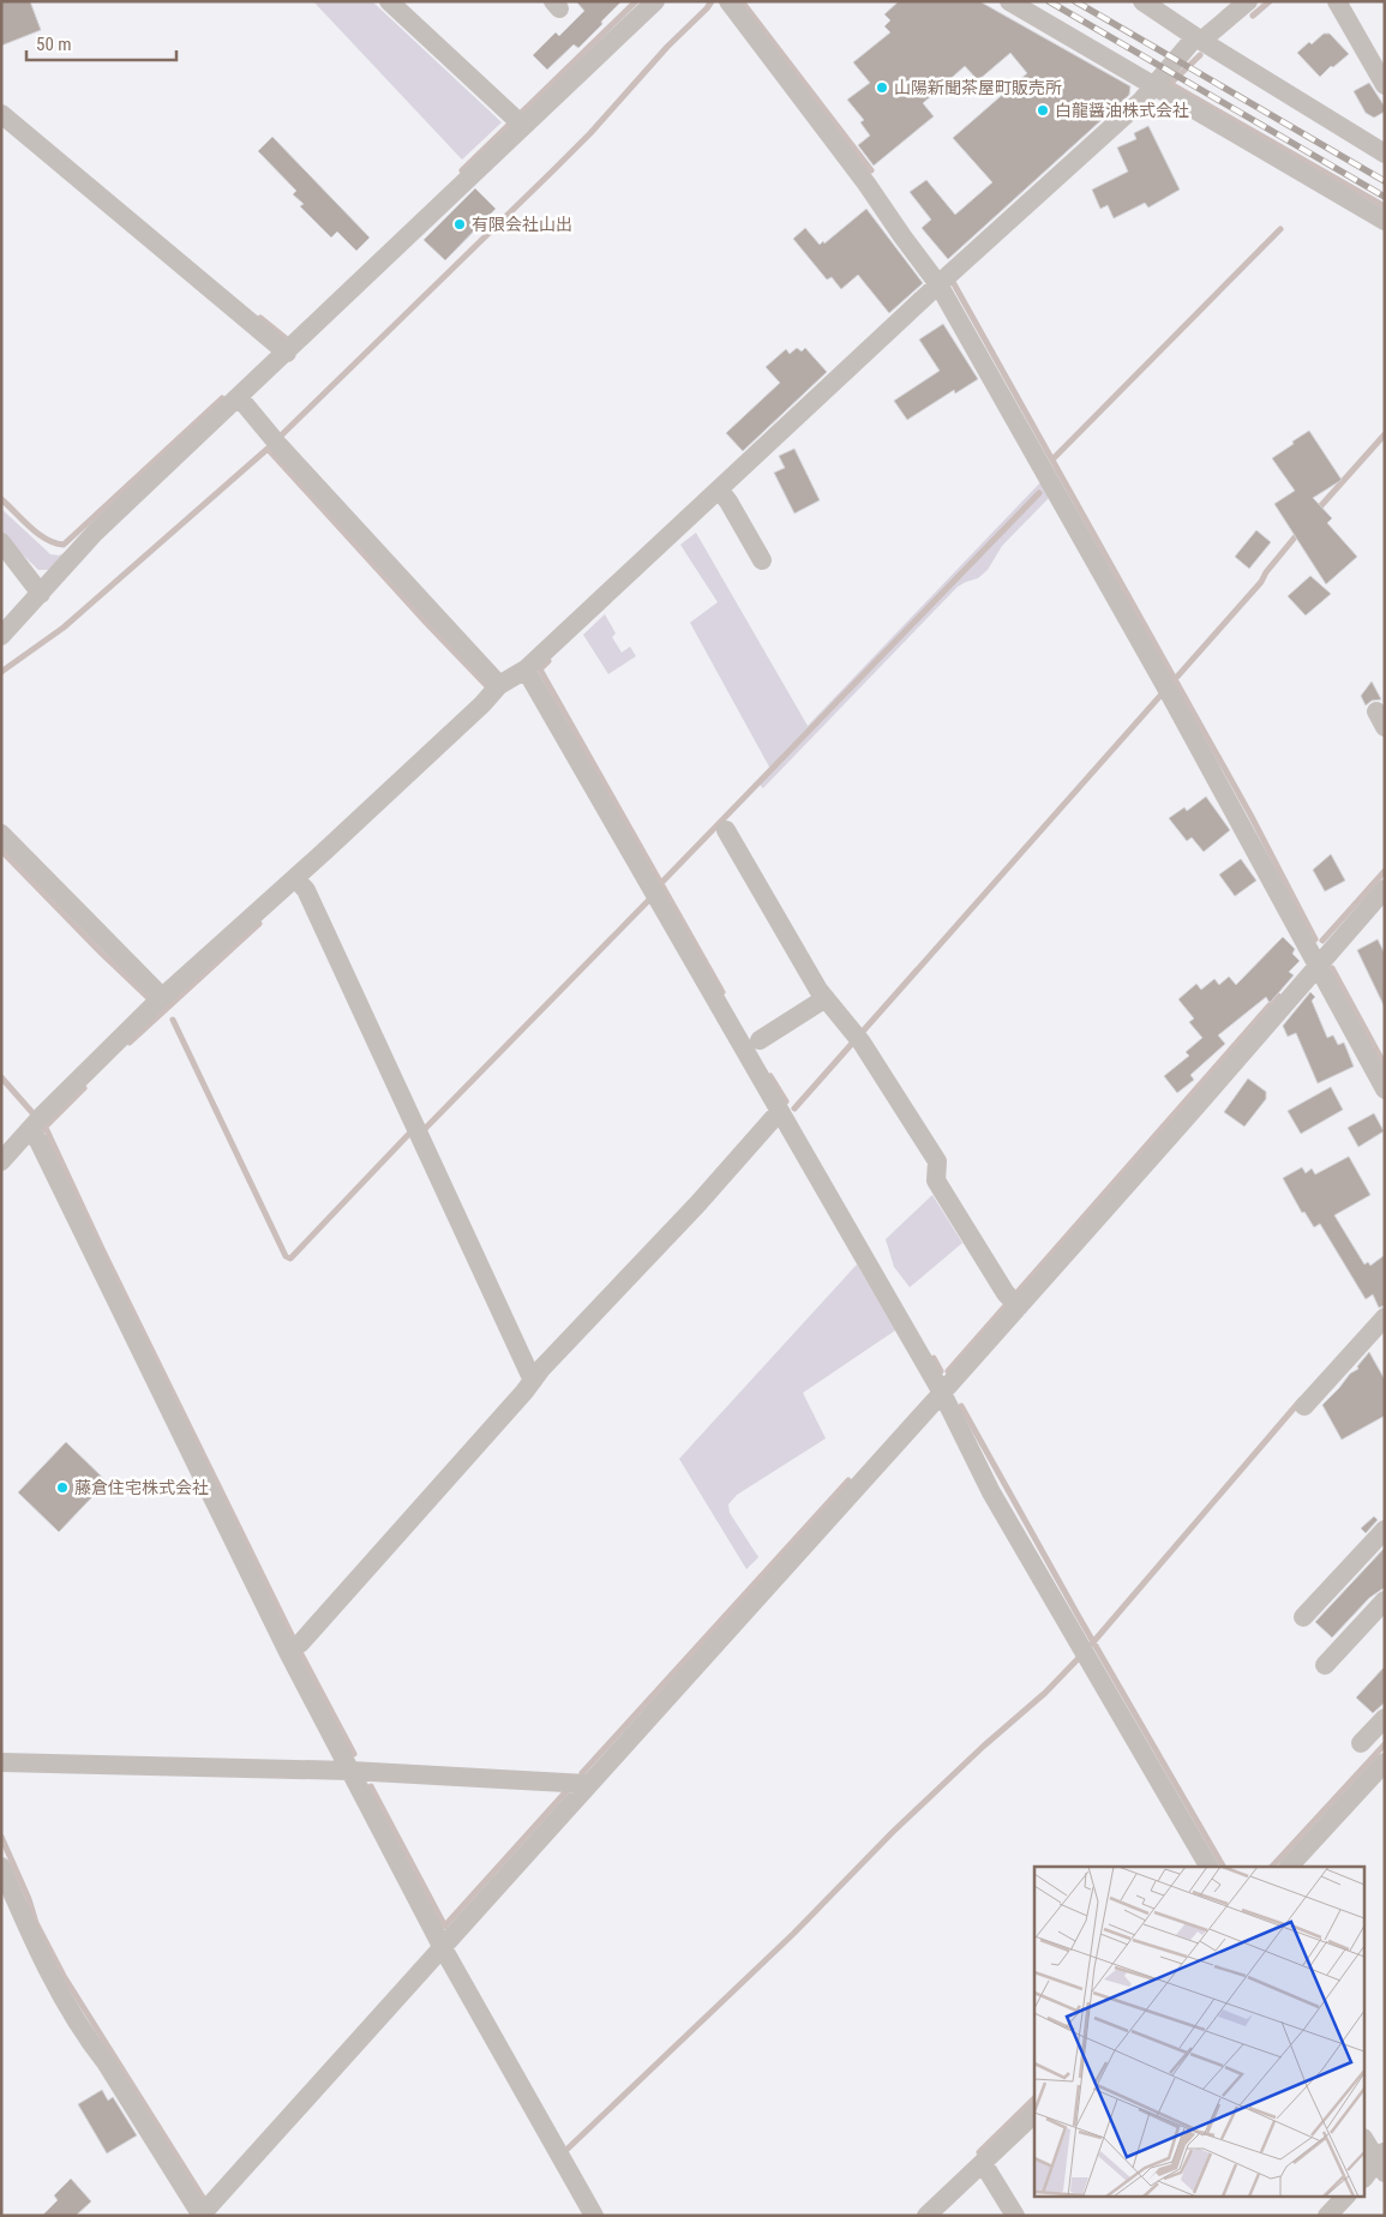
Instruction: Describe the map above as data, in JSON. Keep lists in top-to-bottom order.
{
  "places": [
    "山陽新聞茶屋町販売所",
    "白龍醤油株式会社",
    "有限会社山出",
    "藤倉住宅株式会社"
  ],
  "scale_bar": "50 m"
}
